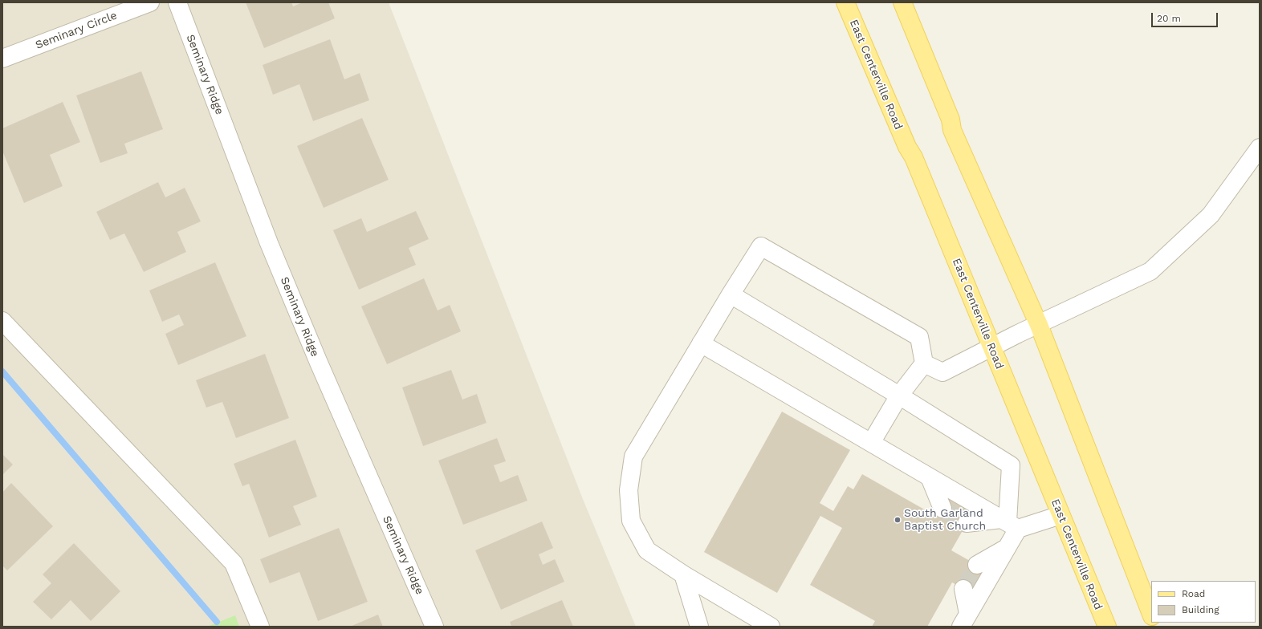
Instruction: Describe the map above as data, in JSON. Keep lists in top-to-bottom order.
{
  "streets": {
    "main road": ["East Centerville Road"],
    "street": ["Seminary Circle", "Seminary Ridge"]
  },
  "places": ["South Garland Baptist Church"],
  "legend": ["Road", "Building"],
  "scale_bar": "20 m"
}
